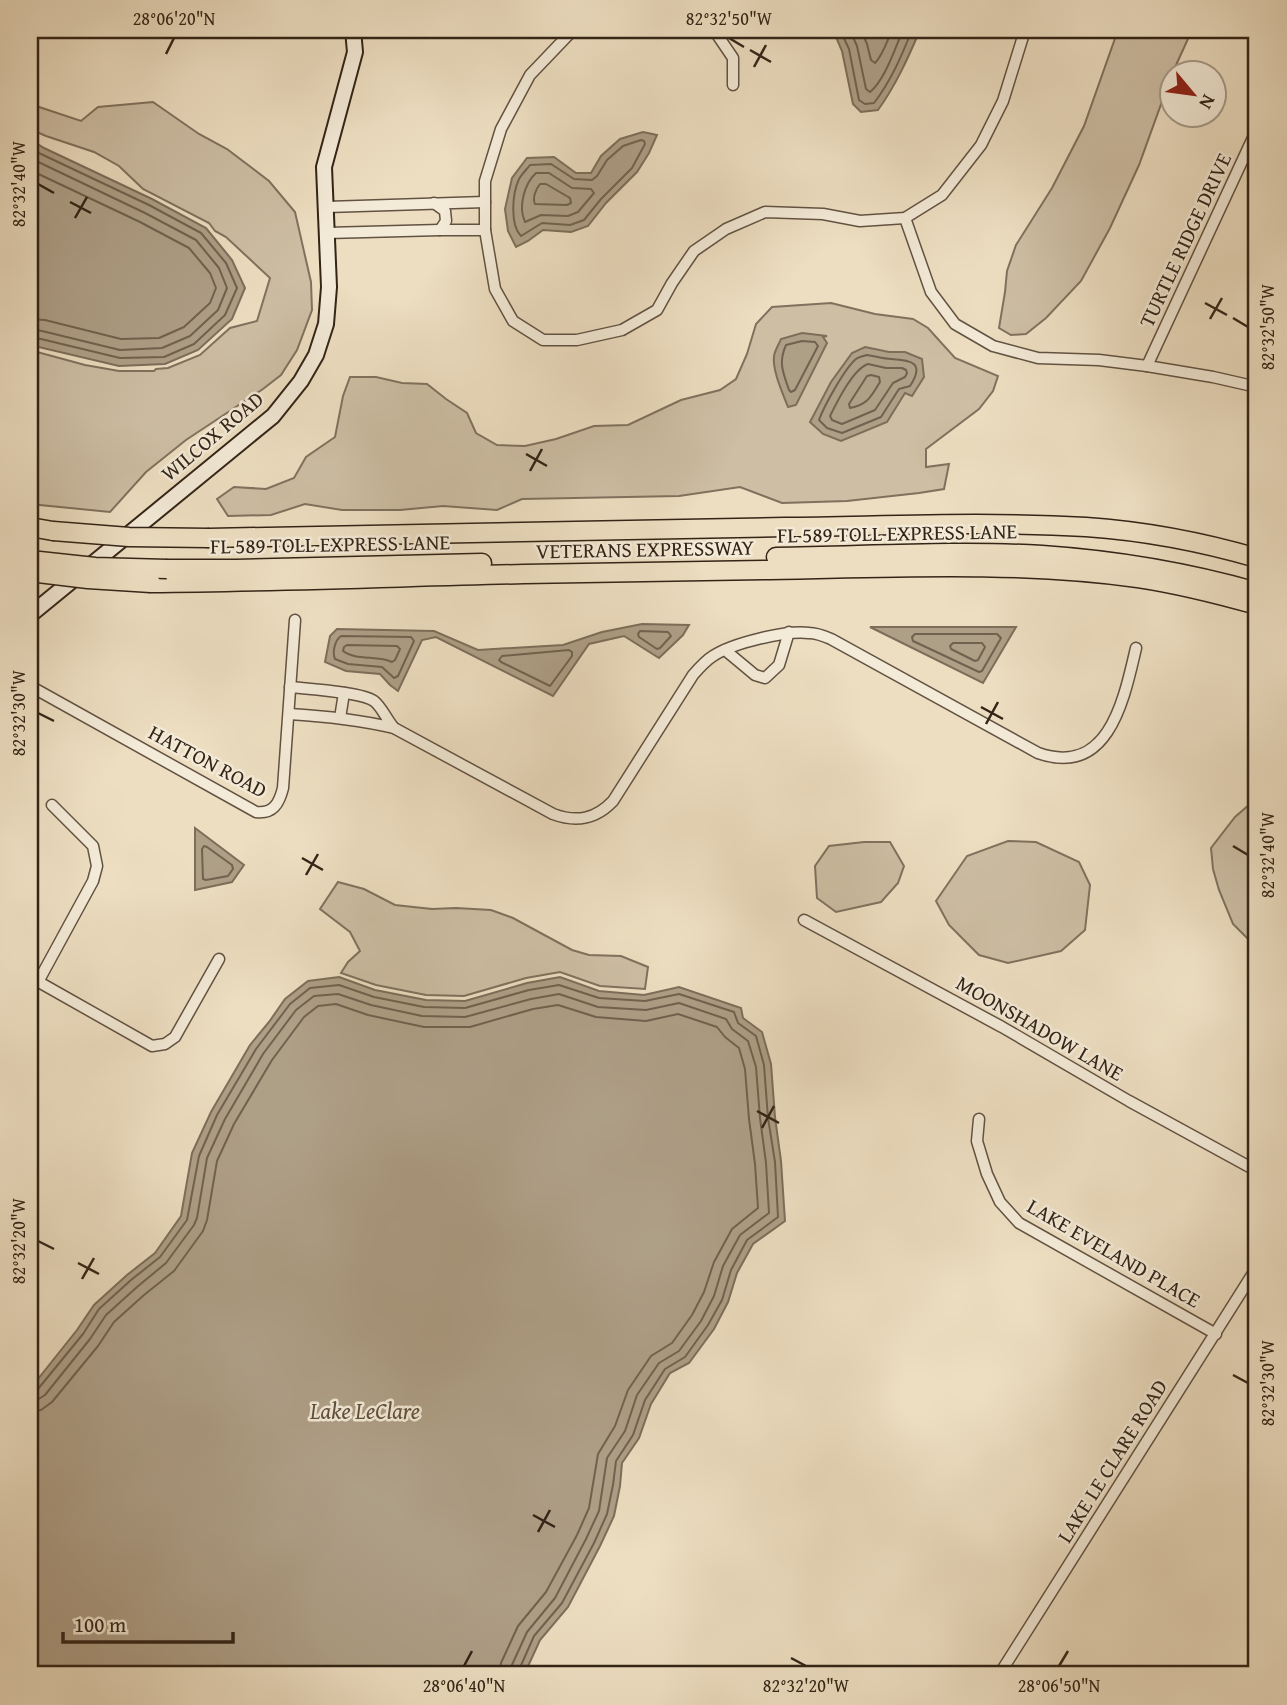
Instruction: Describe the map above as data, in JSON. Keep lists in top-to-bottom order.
{
  "streets": {
    "highway": ["FL 589 TOLL EXPRESS LANE", "VETERANS EXPRESSWAY"],
    "street": [
      "TURTLE RIDGE DRIVE",
      "WILCOX ROAD",
      "HATTON ROAD",
      "MOONSHADOW LANE",
      "LAKE EVELAND PLACE",
      "LAKE LE CLARE ROAD"
    ]
  },
  "crossings": [
    ["LAKE EVELAND PLACE", "LAKE LE CLARE ROAD"]
  ],
  "water": ["Lake LeClare"],
  "scale_bar": "100 m",
  "north": "bottom right",
  "coordinates": [
    "28°06'20\"N",
    "82°32'50\"W",
    "82°32'40\"W",
    "82°32'30\"W",
    "82°32'20\"W",
    "28°06'40\"N",
    "28°06'50\"N"
  ]
}
